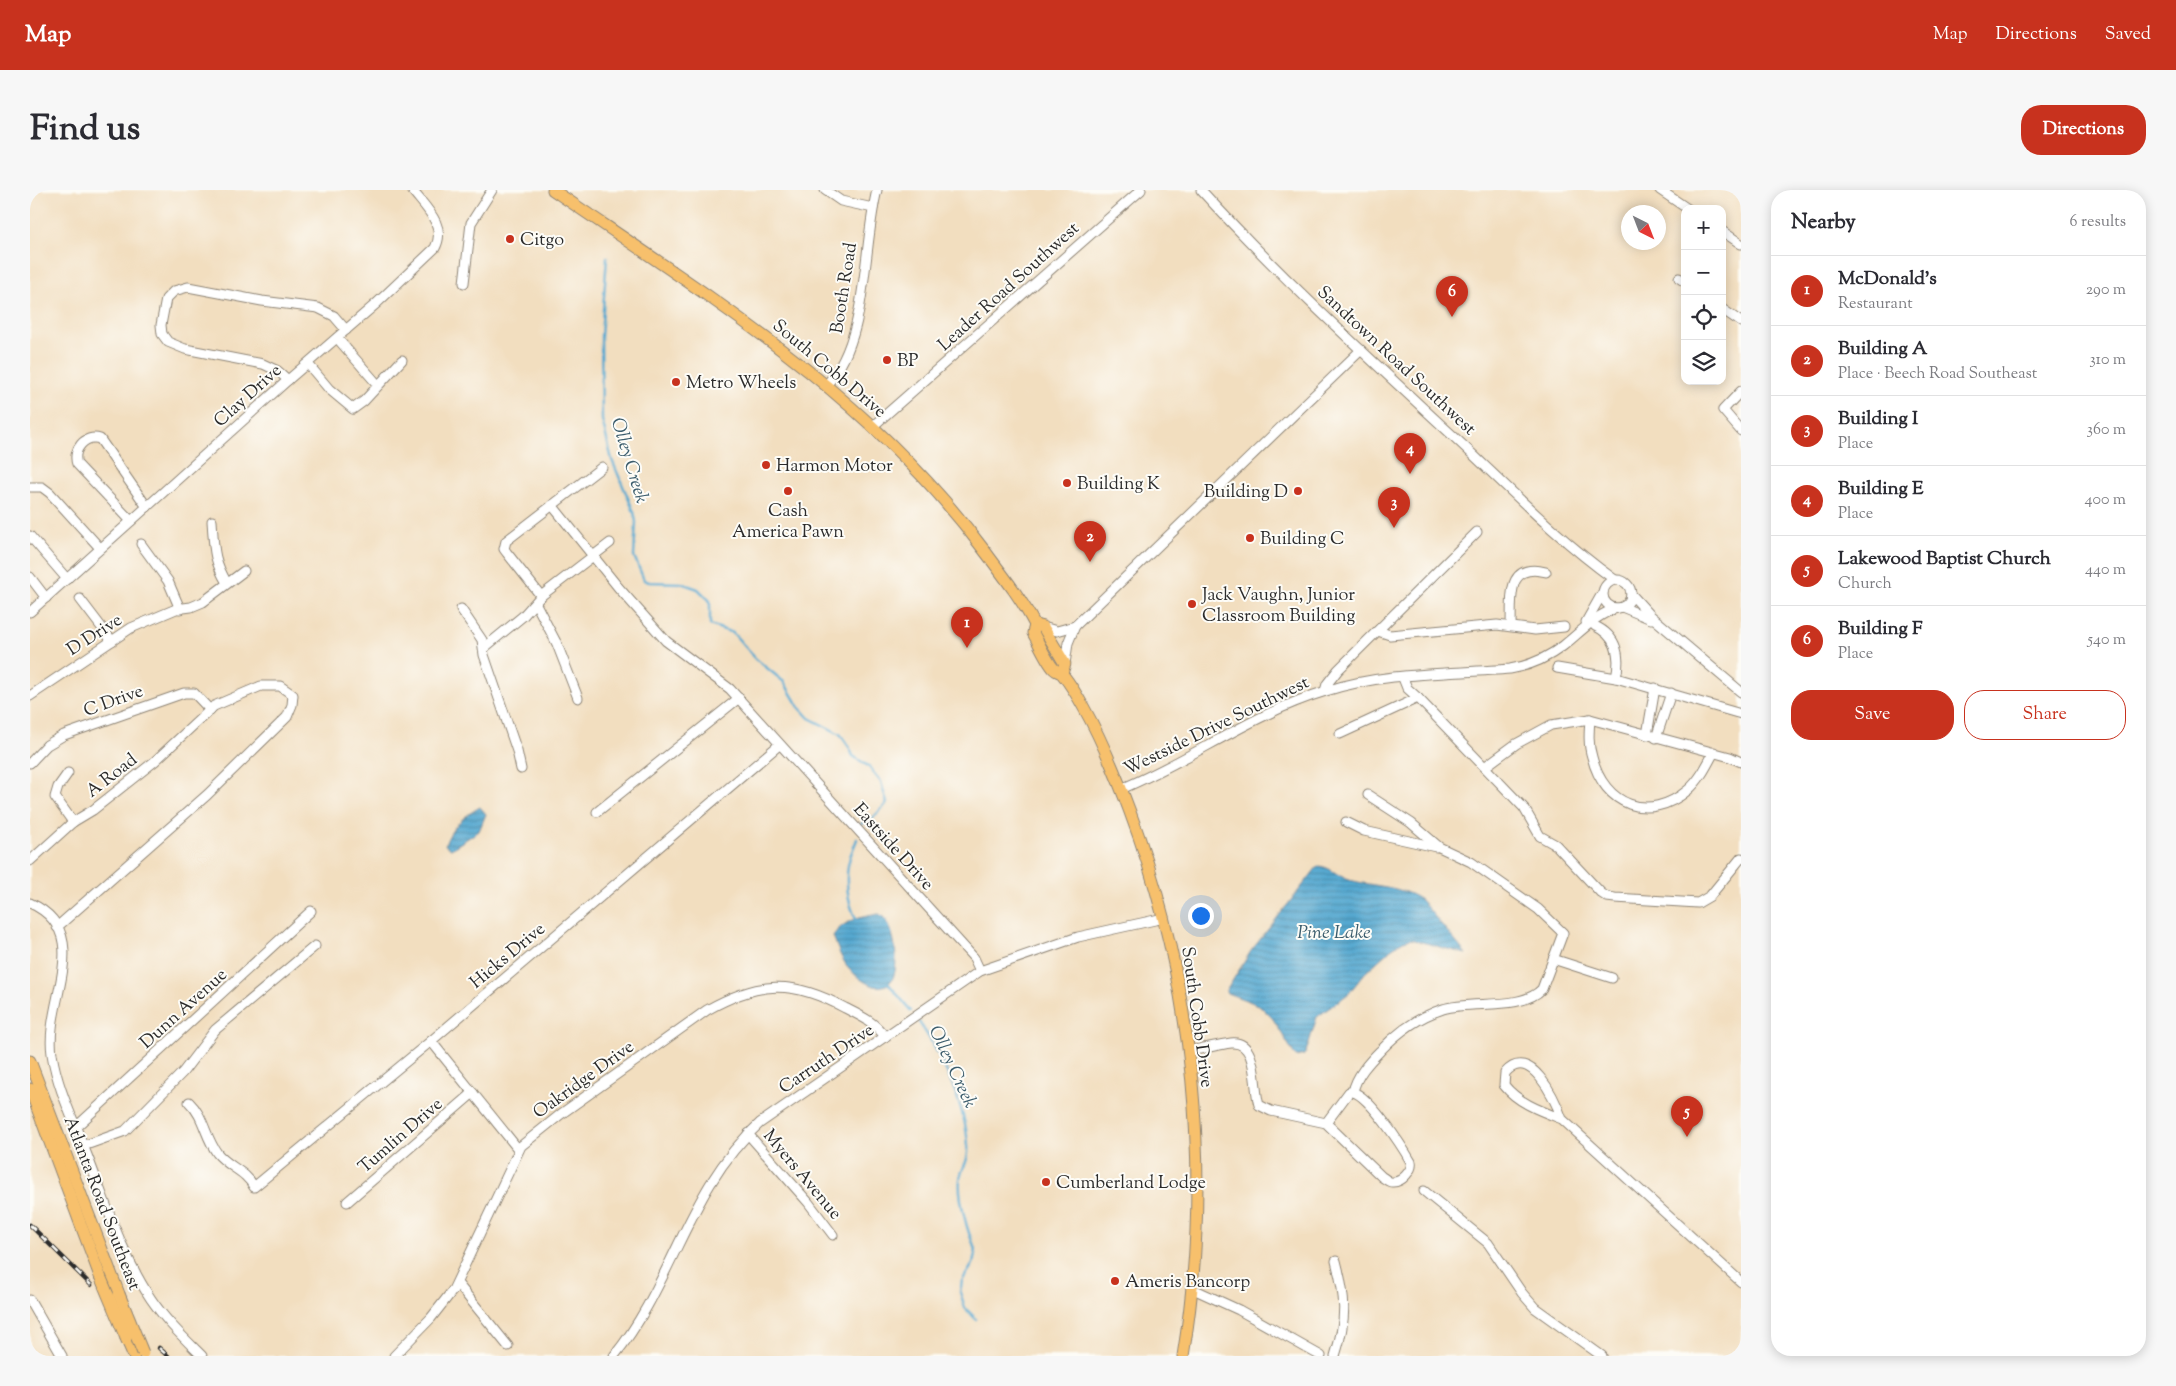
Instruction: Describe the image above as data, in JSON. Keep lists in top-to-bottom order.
{
  "streets": {
    "main road": ["South Cobb Drive", "Atlanta Road Southeast"],
    "street": [
      "Leader Road Southwest",
      "Booth Road",
      "Sandtown Road Southwest",
      "Clay Drive",
      "D Drive",
      "C Drive",
      "Westside Drive Southwest",
      "A Road",
      "Eastside Drive",
      "Hicks Drive",
      "Dunn Avenue",
      "Carruth Drive",
      "Oakridge Drive",
      "Tumlin Drive",
      "Myers Avenue"
    ]
  },
  "crossings": [
    ["Leader Road Southwest", "South Cobb Drive"],
    ["Booth Road", "South Cobb Drive"],
    ["Sandtown Road Southwest", "Westside Drive Southwest"],
    ["South Cobb Drive", "Westside Drive Southwest"],
    ["South Cobb Drive", "Carruth Drive"],
    ["C Drive", "A Road"],
    ["Eastside Drive", "Hicks Drive"],
    ["Eastside Drive", "Carruth Drive"],
    ["Carruth Drive", "Oakridge Drive"],
    ["Carruth Drive", "Myers Avenue"]
  ],
  "water": ["Olley Creek", "Pine Lake"],
  "places": [
    "Citgo",
    "BP",
    "Metro Wheels",
    "Harmon Motor",
    "Building K",
    "Cash America Pawn",
    "Building D",
    "Building C",
    "Jack Vaughn, Junior Classroom Building",
    "Cumberland Lodge",
    "Ameris Bancorp"
  ],
  "north": "bottom right",
  "page": {
    "header": "Map",
    "nav": ["Map", "Directions", "Saved"],
    "title": "Find us",
    "buttons": [
      "Directions",
      ["Save", "Share"]
    ],
    "heading": ["Nearby", "6 results"],
    "map_buttons": ["+", "−"],
    "list": [
      {
        "mark": "1",
        "name": "McDonald's",
        "note": "Restaurant",
        "value": "290 m"
      },
      {
        "mark": "2",
        "name": "Building A",
        "note": "Place · Beech Road Southeast",
        "value": "310 m"
      },
      {
        "mark": "3",
        "name": "Building I",
        "note": "Place",
        "value": "360 m"
      },
      {
        "mark": "4",
        "name": "Building E",
        "note": "Place",
        "value": "400 m"
      },
      {
        "mark": "5",
        "name": "Lakewood Baptist Church",
        "note": "Church",
        "value": "440 m"
      },
      {
        "mark": "6",
        "name": "Building F",
        "note": "Place",
        "value": "540 m"
      }
    ],
    "pins": [
      "6",
      "4",
      "3",
      "2",
      "1",
      "5"
    ]
  }
}
